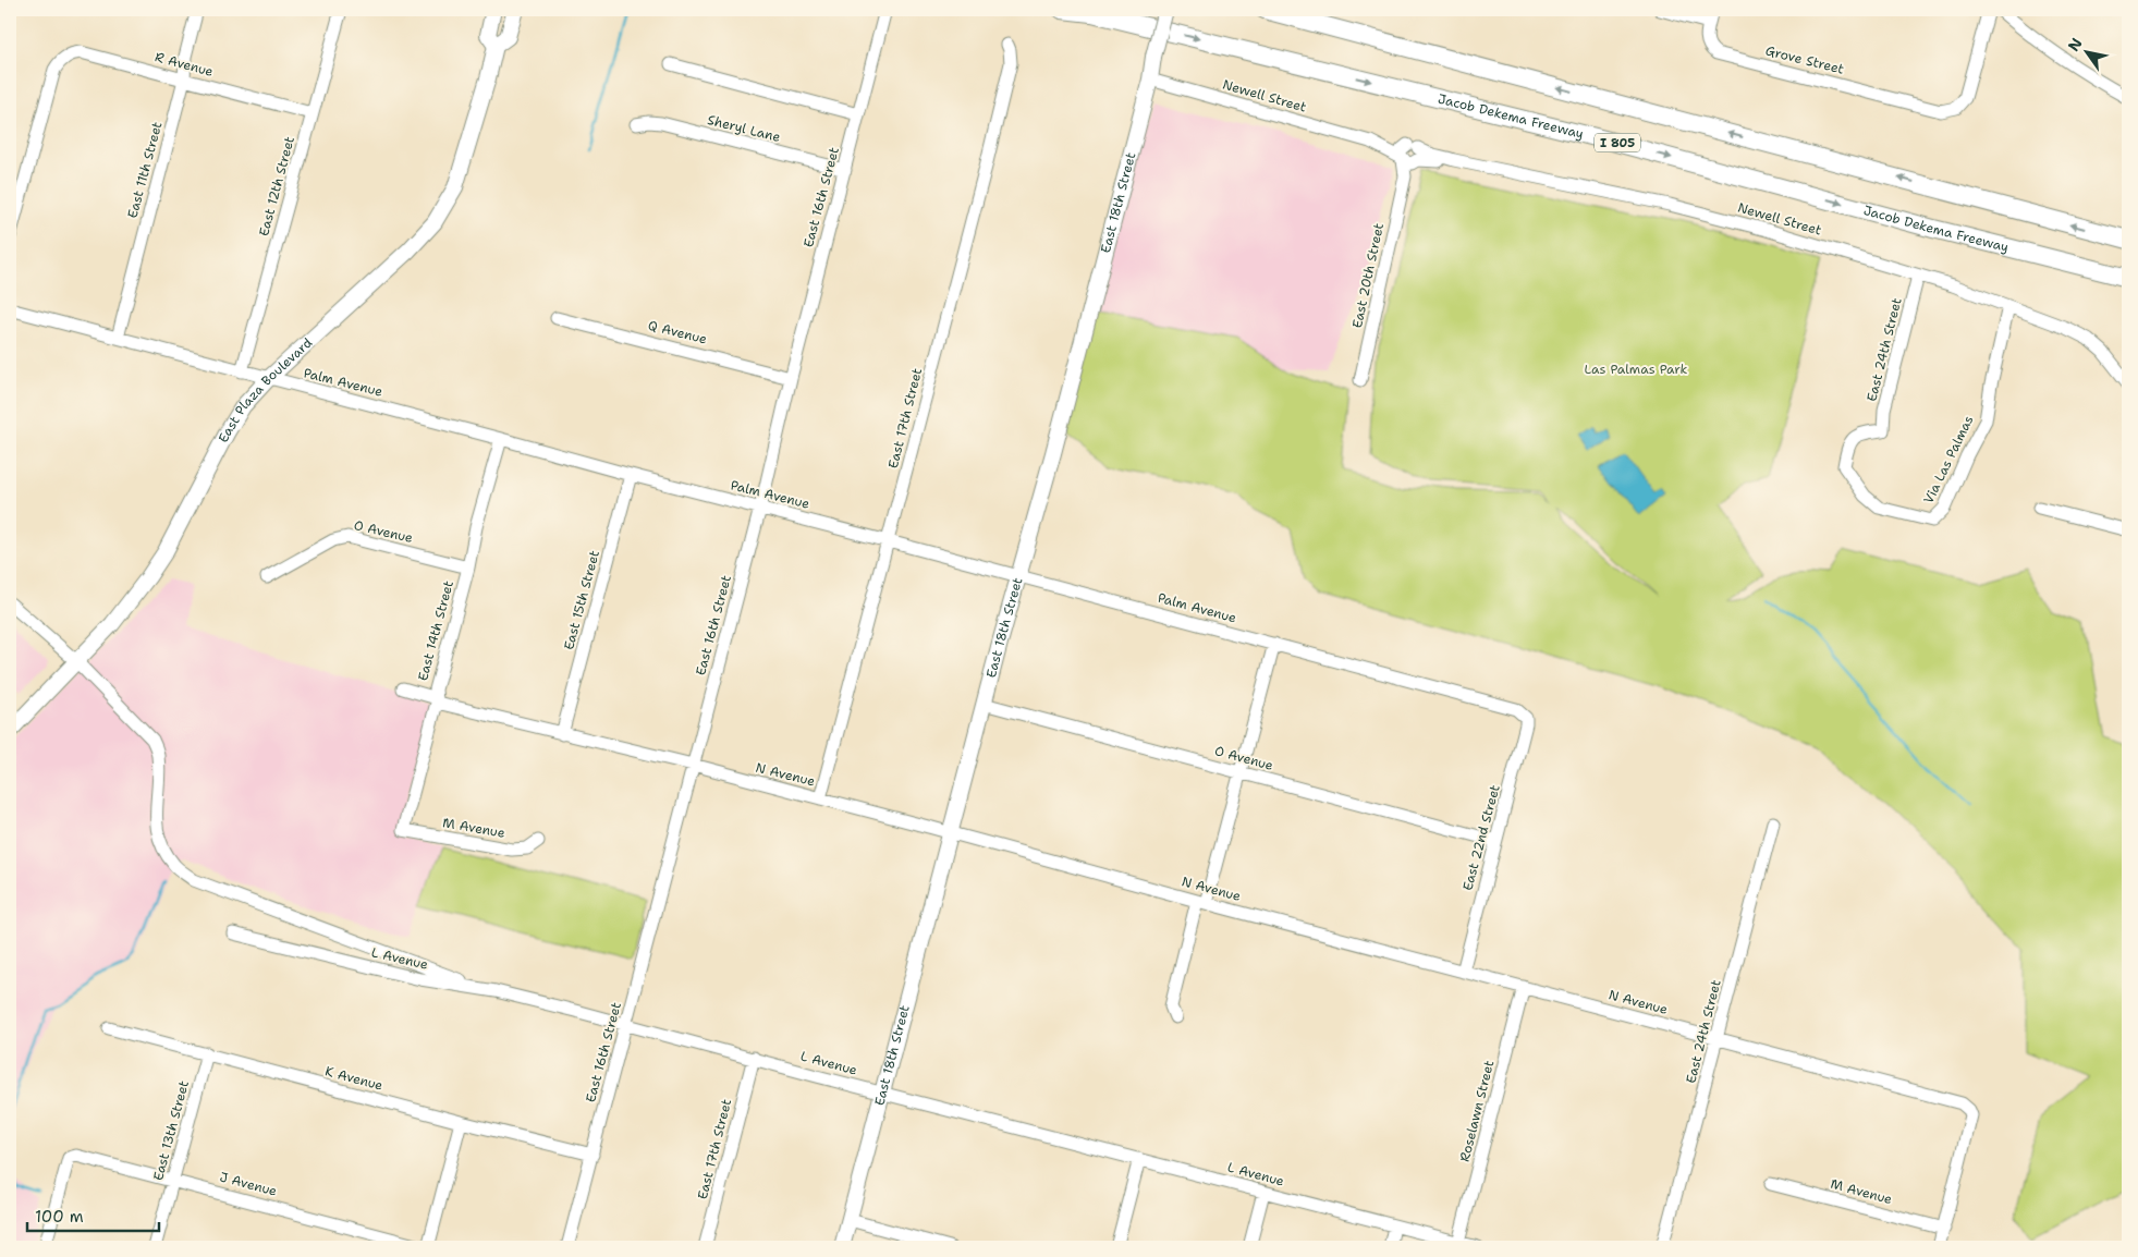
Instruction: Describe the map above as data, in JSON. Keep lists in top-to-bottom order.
{
  "streets": {
    "highway": ["Jacob Dekema Freeway", "I 805"],
    "main road": ["East 18th Street", "East Plaza Boulevard"],
    "street": [
      "Grove Street",
      "R Avenue",
      "Newell Street",
      "Sheryl Lane",
      "East 11th Street",
      "East 12th Street",
      "East 16th Street",
      "East 20th Street",
      "Q Avenue",
      "East 24th Street",
      "Palm Avenue",
      "East 17th Street",
      "Via Las Palmas",
      "O Avenue",
      "East 15th Street",
      "East 14th Street",
      "N Avenue",
      "M Avenue",
      "East 22nd Street",
      "L Avenue",
      "K Avenue",
      "Roselawn Street",
      "East 13th Street",
      "J Avenue"
    ]
  },
  "crossings": [
    ["R Avenue", "East 11th Street"],
    ["R Avenue", "East 12th Street"],
    ["Newell Street", "East 18th Street"],
    ["Newell Street", "East 20th Street"],
    ["Newell Street", "East 24th Street"],
    ["Newell Street", "Via Las Palmas"],
    ["Sheryl Lane", "East 16th Street"],
    ["East 11th Street", "Palm Avenue"],
    ["East 12th Street", "Palm Avenue"],
    ["East 16th Street", "Q Avenue"],
    ["East 16th Street", "Palm Avenue"],
    ["East 16th Street", "N Avenue"],
    ["East 16th Street", "L Avenue"],
    ["East 16th Street", "K Avenue"],
    ["East 18th Street", "Palm Avenue"],
    ["East 18th Street", "O Avenue"],
    ["East 18th Street", "N Avenue"],
    ["East 18th Street", "L Avenue"],
    ["East 24th Street", "Via Las Palmas"],
    ["East 24th Street", "N Avenue"],
    ["Palm Avenue", "East Plaza Boulevard"],
    ["Palm Avenue", "East 17th Street"],
    ["Palm Avenue", "East 15th Street"],
    ["Palm Avenue", "East 14th Street"],
    ["Palm Avenue", "East 22nd Street"],
    ["East 17th Street", "N Avenue"],
    ["East 17th Street", "L Avenue"],
    ["O Avenue", "East 14th Street"],
    ["O Avenue", "East 22nd Street"],
    ["East 15th Street", "N Avenue"],
    ["East 14th Street", "N Avenue"],
    ["East 14th Street", "M Avenue"],
    ["N Avenue", "M Avenue"],
    ["N Avenue", "East 22nd Street"],
    ["N Avenue", "Roselawn Street"],
    ["L Avenue", "Roselawn Street"],
    ["K Avenue", "East 13th Street"],
    ["East 13th Street", "J Avenue"]
  ],
  "parks": ["Las Palmas Park"],
  "scale_bar": "100 m",
  "north": "top left"
}
